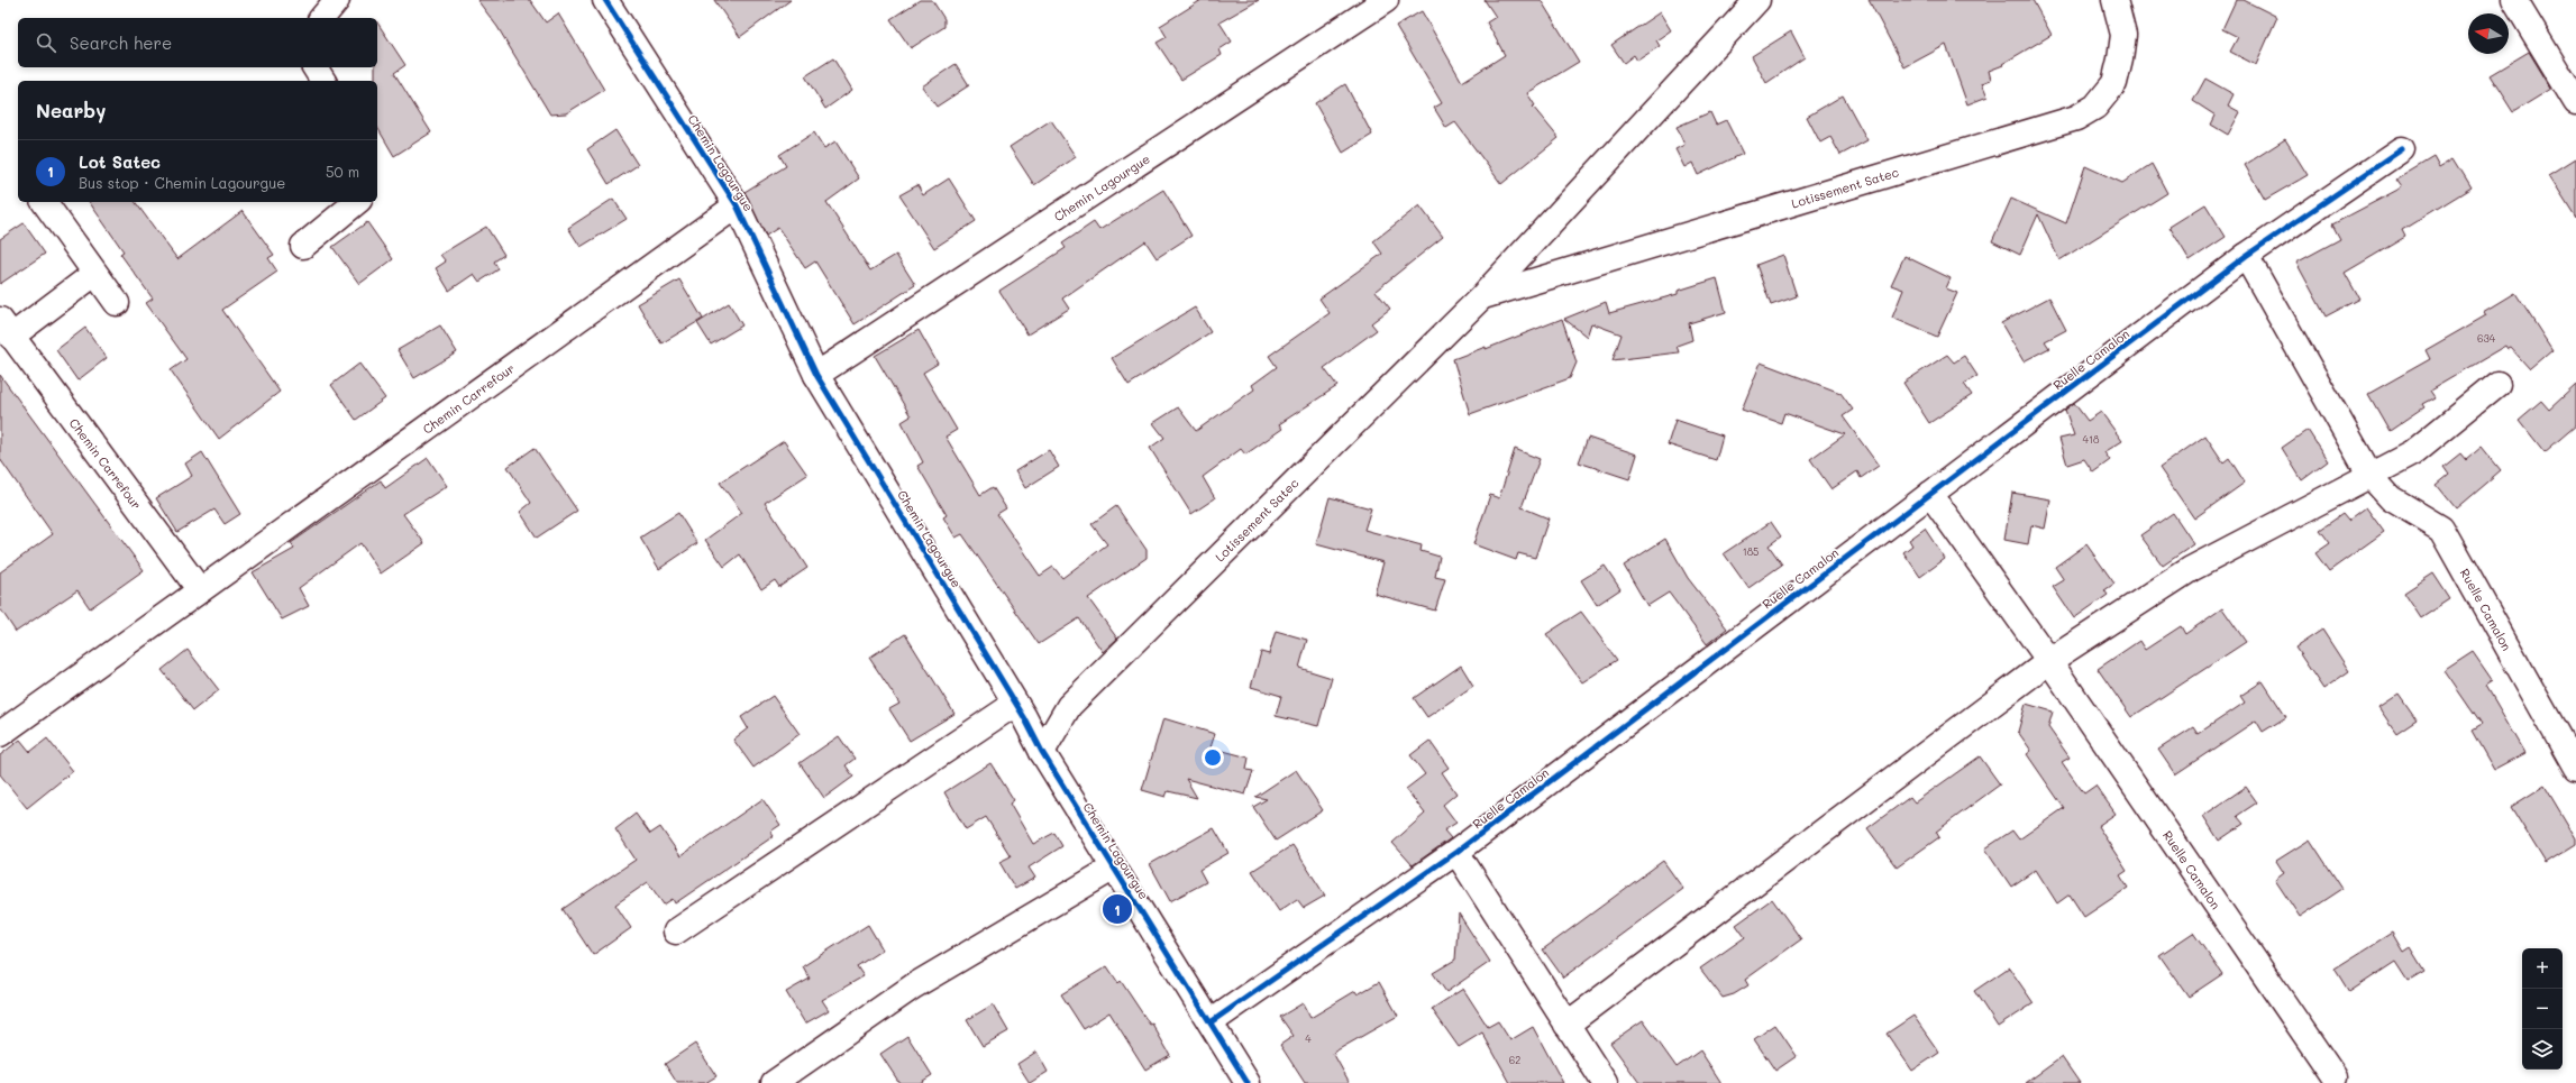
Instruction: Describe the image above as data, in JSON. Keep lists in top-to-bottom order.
{
  "streets": {
    "street": [
      "Chemin Lagourgue",
      "Lotissement Satec",
      "Ruelle Camalon",
      "Chemin Carrefour"
    ]
  },
  "crossings": [
    ["Chemin Lagourgue", "Lotissement Satec"],
    ["Chemin Lagourgue", "Ruelle Camalon"],
    ["Chemin Lagourgue", "Chemin Carrefour"]
  ],
  "house_numbers": [
    "634",
    "418",
    "185",
    "4",
    "62"
  ],
  "north": "left",
  "page": {
    "search": "Search here",
    "heading": "Nearby",
    "list": [
      {
        "mark": "1",
        "name": "Lot Satec",
        "note": "Bus stop · Chemin Lagourgue",
        "value": "50 m"
      }
    ],
    "pins": "1",
    "map_buttons": ["+", "−"]
  }
}
